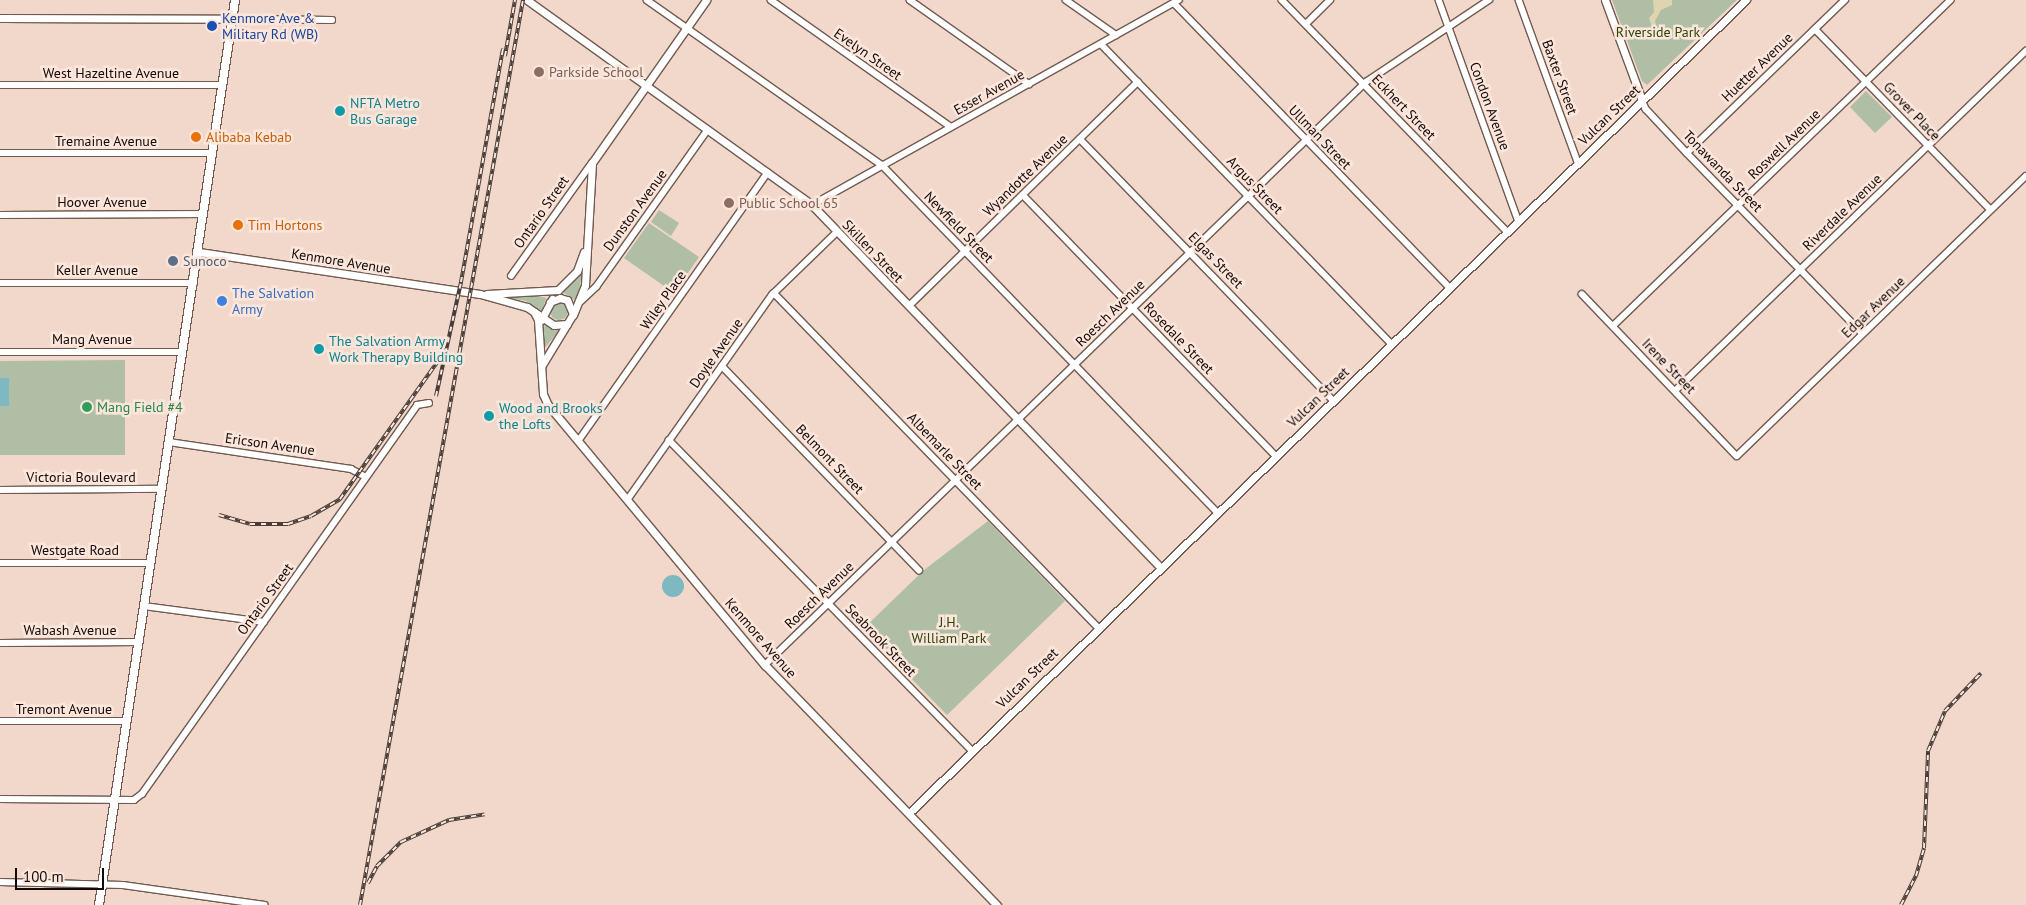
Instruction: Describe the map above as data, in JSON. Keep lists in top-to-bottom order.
{
  "streets": {
    "street": [
      "Evelyn Street",
      "Huetter Avenue",
      "West Hazeltine Avenue",
      "Baxter Street",
      "Esser Avenue",
      "Condon Avenue",
      "Eckhert Street",
      "Grover Place",
      "Vulcan Street",
      "Ullman Street",
      "Tremaine Avenue",
      "Roswell Avenue",
      "Tonawanda Street",
      "Wyandotte Avenue",
      "Argus Street",
      "Hoover Avenue",
      "Dunston Avenue",
      "Ontario Street",
      "Riverdale Avenue",
      "Newfield Street",
      "Skillen Street",
      "Elgas Street",
      "Kenmore Avenue",
      "Keller Avenue",
      "Wiley Place",
      "Edgar Avenue",
      "Roesch Avenue",
      "Rosedale Street",
      "Mang Avenue",
      "Doyle Avenue",
      "Irene Street",
      "Ericson Avenue",
      "Albemarle Street",
      "Belmont Street",
      "Victoria Boulevard",
      "Westgate Road",
      "Wabash Avenue",
      "Seabrook Street",
      "Tremont Avenue"
    ]
  },
  "crossings": [
    ["Evelyn Street", "Esser Avenue"],
    ["Huetter Avenue", "Grover Place"],
    ["Huetter Avenue", "Tonawanda Street"],
    ["Baxter Street", "Vulcan Street"],
    ["Esser Avenue", "Ullman Street"],
    ["Esser Avenue", "Argus Street"],
    ["Esser Avenue", "Newfield Street"],
    ["Esser Avenue", "Skillen Street"],
    ["Condon Avenue", "Vulcan Street"],
    ["Condon Avenue", "Roesch Avenue"],
    ["Eckhert Street", "Vulcan Street"],
    ["Eckhert Street", "Roesch Avenue"],
    ["Grover Place", "Roswell Avenue"],
    ["Grover Place", "Riverdale Avenue"],
    ["Grover Place", "Edgar Avenue"],
    ["Vulcan Street", "Ullman Street"],
    ["Vulcan Street", "Tonawanda Street"],
    ["Vulcan Street", "Argus Street"],
    ["Vulcan Street", "Newfield Street"],
    ["Vulcan Street", "Skillen Street"],
    ["Vulcan Street", "Elgas Street"],
    ["Vulcan Street", "Kenmore Avenue"],
    ["Vulcan Street", "Rosedale Street"],
    ["Vulcan Street", "Albemarle Street"],
    ["Vulcan Street", "Seabrook Street"],
    ["Ullman Street", "Roesch Avenue"],
    ["Roswell Avenue", "Tonawanda Street"],
    ["Roswell Avenue", "Irene Street"],
    ["Tonawanda Street", "Riverdale Avenue"],
    ["Tonawanda Street", "Edgar Avenue"],
    ["Wyandotte Avenue", "Argus Street"],
    ["Wyandotte Avenue", "Newfield Street"],
    ["Wyandotte Avenue", "Skillen Street"],
    ["Wyandotte Avenue", "Elgas Street"],
    ["Wyandotte Avenue", "Rosedale Street"],
    ["Argus Street", "Roesch Avenue"],
    ["Dunston Avenue", "Ontario Street"],
    ["Dunston Avenue", "Skillen Street"],
    ["Ontario Street", "Newfield Street"],
    ["Ontario Street", "Skillen Street"],
    ["Ontario Street", "Kenmore Avenue"],
    ["Ontario Street", "Ericson Avenue"],
    ["Riverdale Avenue", "Irene Street"],
    ["Newfield Street", "Roesch Avenue"],
    ["Skillen Street", "Wiley Place"],
    ["Skillen Street", "Roesch Avenue"],
    ["Skillen Street", "Doyle Avenue"],
    ["Elgas Street", "Roesch Avenue"],
    ["Kenmore Avenue", "Wiley Place"],
    ["Kenmore Avenue", "Roesch Avenue"],
    ["Kenmore Avenue", "Doyle Avenue"],
    ["Edgar Avenue", "Irene Street"],
    ["Roesch Avenue", "Rosedale Street"],
    ["Roesch Avenue", "Albemarle Street"],
    ["Roesch Avenue", "Belmont Street"],
    ["Roesch Avenue", "Seabrook Street"],
    ["Doyle Avenue", "Albemarle Street"],
    ["Doyle Avenue", "Belmont Street"],
    ["Doyle Avenue", "Seabrook Street"]
  ],
  "parks": ["Riverside Park", "J.H. William Park"],
  "places": [
    "Kenmore Ave & Military Rd (WB)",
    "Parkside School",
    "NFTA Metro Bus Garage",
    "Alibaba Kebab",
    "Public School 65",
    "Tim Hortons",
    "Sunoco",
    "The Salvation Army",
    "The Salvation Army Work Therapy Building",
    "Mang Field #4",
    "Wood and Brooks the Lofts"
  ],
  "scale_bar": "100 m"
}
